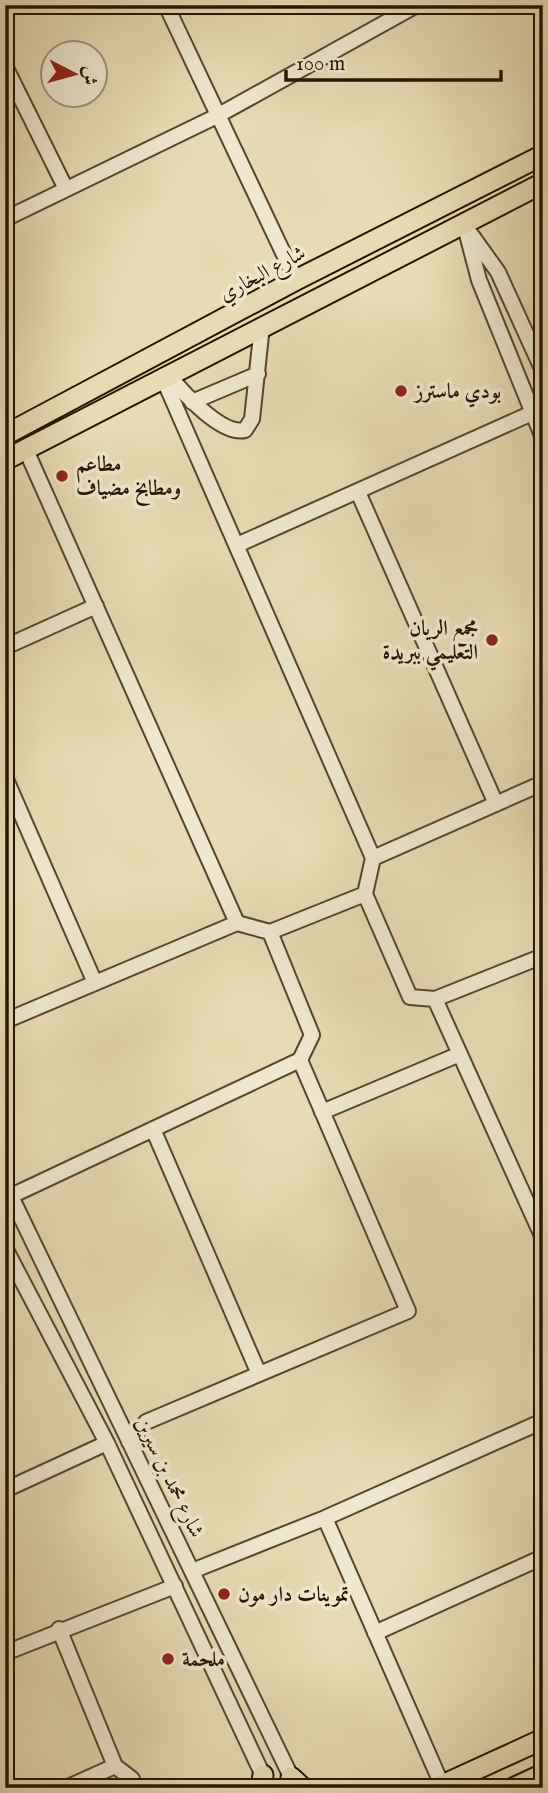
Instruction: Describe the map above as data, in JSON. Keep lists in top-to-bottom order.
{
  "streets": {
    "main road": ["شارع البخاري"],
    "street": ["شارع محمد بن سيرين"]
  },
  "places": [
    "بودي ماسترز",
    "مطاعم ومطابخ مضياف",
    "مجمع الريان التعليمي ببريدة",
    "تموينات دار مون",
    "ملحمة"
  ],
  "scale_bar": "100 m",
  "north": "right"
}
